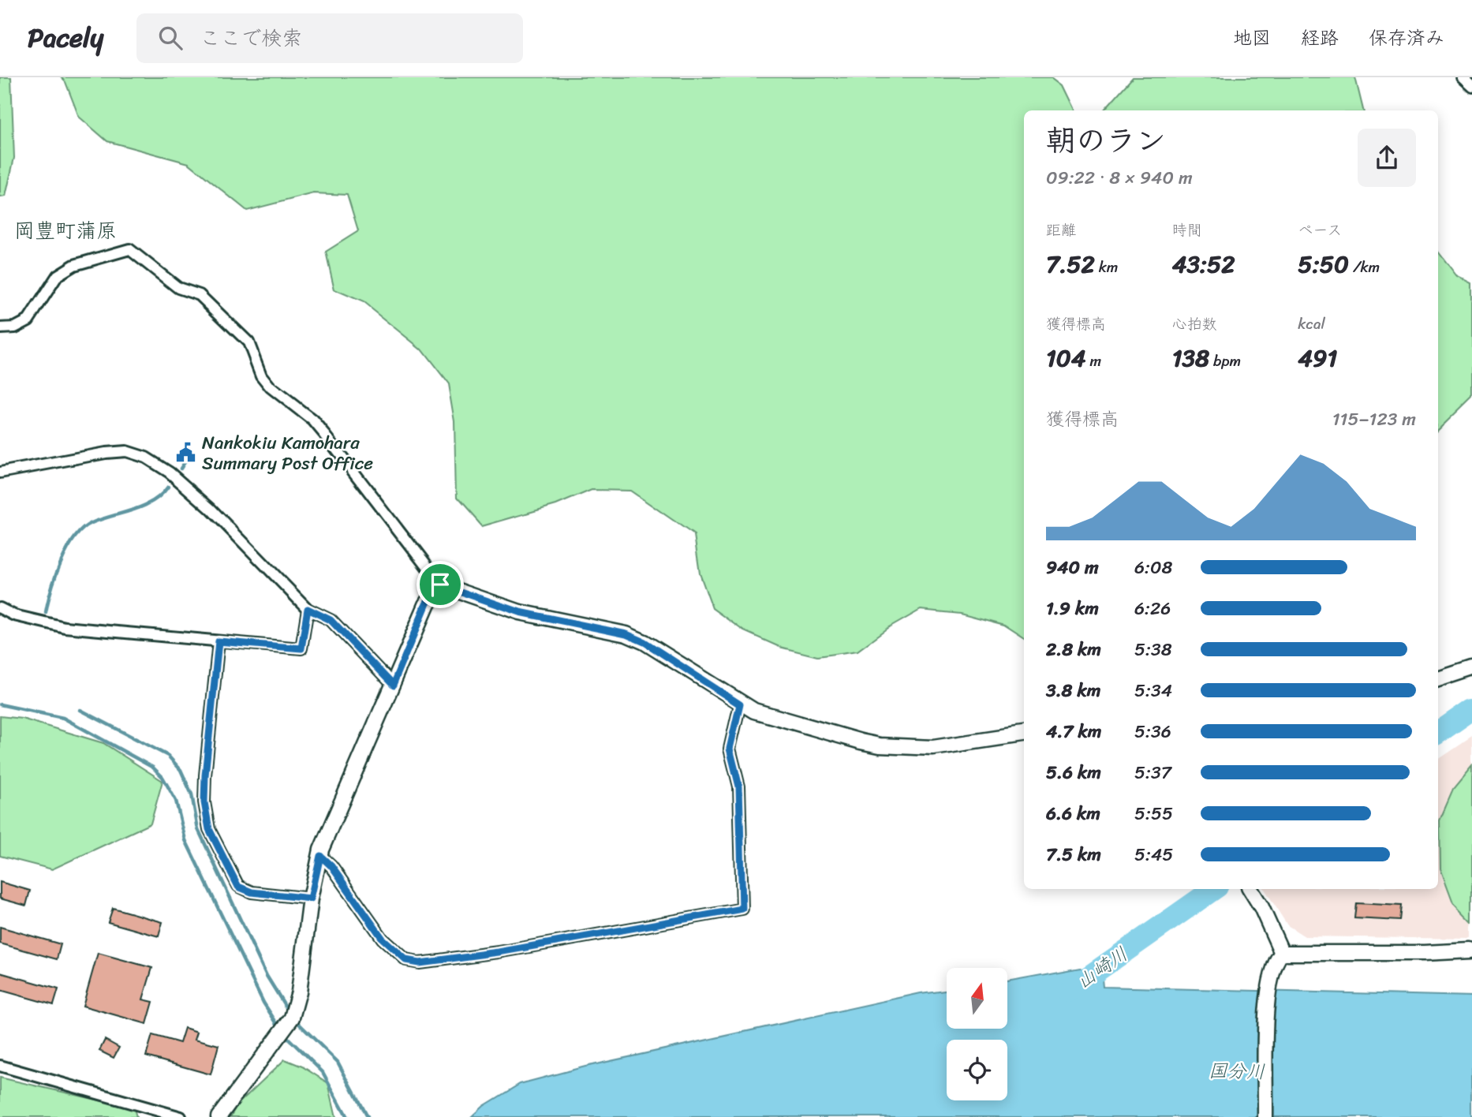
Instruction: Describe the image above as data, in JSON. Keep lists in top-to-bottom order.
{
  "districts": ["岡豊町蒲原"],
  "water": ["山崎川", "国分川"],
  "places": {
    "public building": ["Nankokiu Kamohara Summary Post Office"]
  },
  "north": "top",
  "page": {
    "header": "Pacely",
    "search": "ここで検索",
    "nav": ["地図", "経路", "保存済み"],
    "heading": ["朝のラン", "09:22 · 8 × 940 m"],
    "stats": [
      ["距離", "7.52 km"],
      ["時間", "43:52"],
      ["ペース", "5:50 /km"],
      ["獲得標高", "104 m"],
      ["心拍数", "138 bpm"],
      ["kcal", "491"]
    ],
    "chart": ["獲得標高", "115–123 m"],
    "list": [
      {
        "name": "940 m",
        "note": "6:08"
      },
      {
        "name": "1.9 km",
        "note": "6:26"
      },
      {
        "name": "2.8 km",
        "note": "5:38"
      },
      {
        "name": "3.8 km",
        "note": "5:34"
      },
      {
        "name": "4.7 km",
        "note": "5:36"
      },
      {
        "name": "5.6 km",
        "note": "5:37"
      },
      {
        "name": "6.6 km",
        "note": "5:55"
      },
      {
        "name": "7.5 km",
        "note": "5:45"
      }
    ]
  }
}
